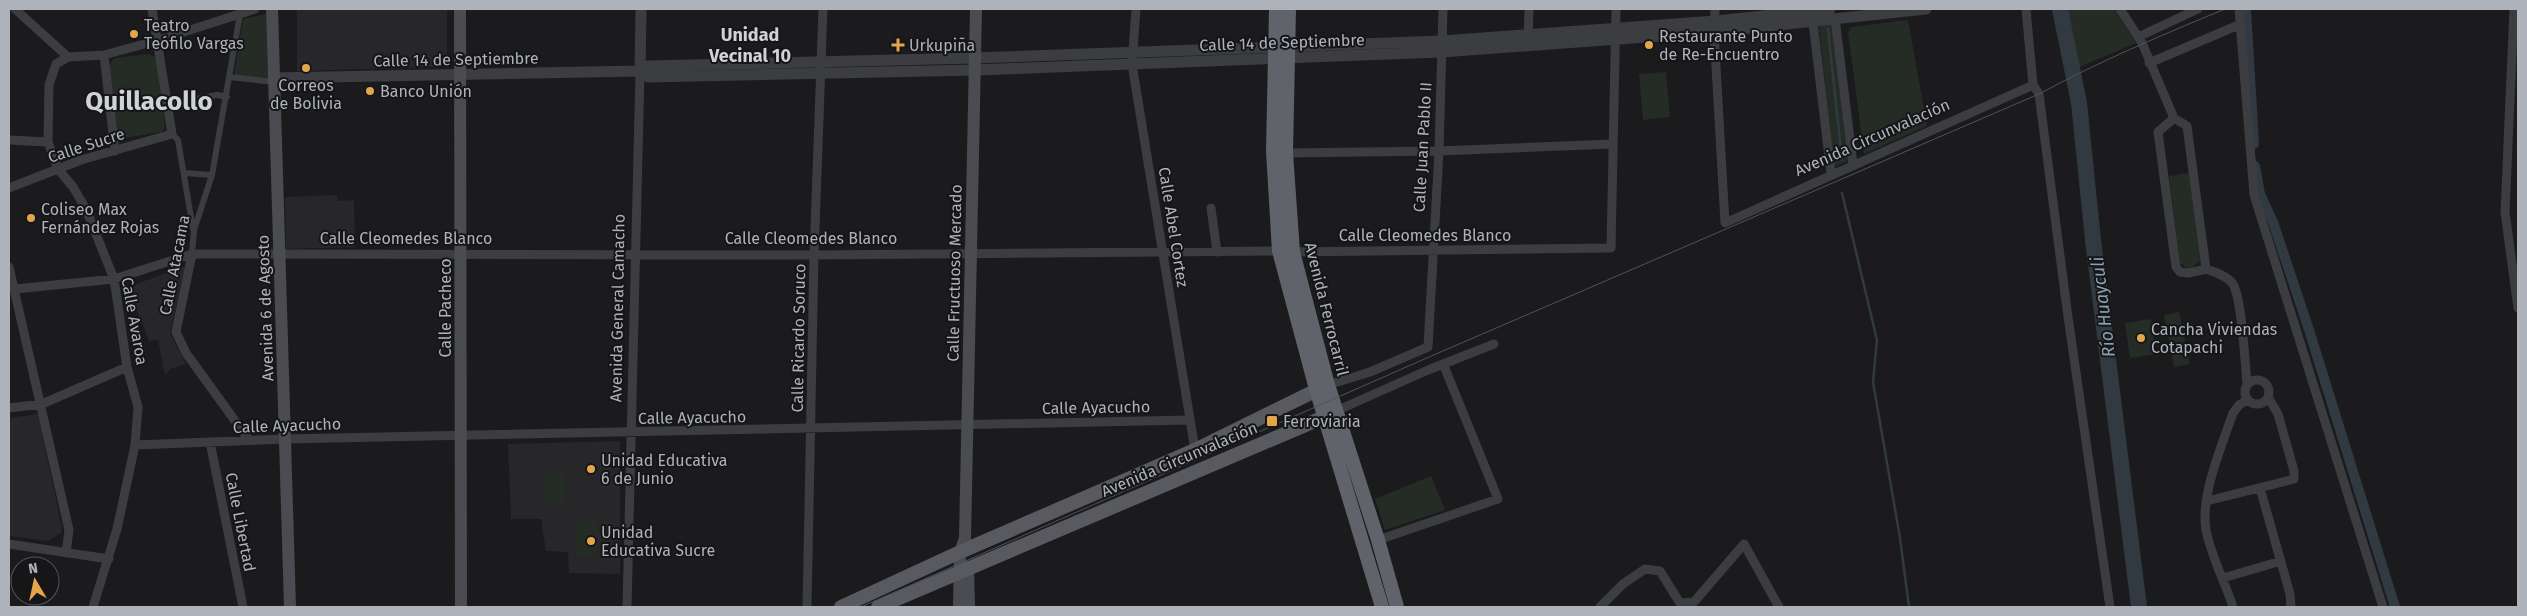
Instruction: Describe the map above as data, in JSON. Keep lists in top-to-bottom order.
{
  "streets": {
    "highway": ["Avenida Ferrocarril"],
    "main road": [
      "Avenida Circunvalación",
      "Calle Fructuoso Mercado",
      "Avenida 6 de Agosto",
      "Calle Pacheco"
    ],
    "street": [
      "Calle 14 de Septiembre",
      "Calle Sucre",
      "Calle Juan Pablo II",
      "Calle Abel Cortez",
      "Calle Cleomedes Blanco",
      "Calle Atacama",
      "Avenida General Camacho",
      "Calle Avaroa",
      "Calle Ricardo Soruco",
      "Calle Ayacucho",
      "Calle Libertad"
    ]
  },
  "crossings": [
    ["Calle 14 de Septiembre", "Avenida Circunvalación"],
    ["Calle 14 de Septiembre", "Calle Juan Pablo II"],
    ["Calle 14 de Septiembre", "Calle Abel Cortez"],
    ["Calle 14 de Septiembre", "Calle Fructuoso Mercado"],
    ["Calle 14 de Septiembre", "Avenida 6 de Agosto"],
    ["Calle 14 de Septiembre", "Calle Pacheco"],
    ["Calle 14 de Septiembre", "Avenida General Camacho"],
    ["Calle 14 de Septiembre", "Avenida Ferrocarril"],
    ["Calle 14 de Septiembre", "Calle Ricardo Soruco"],
    ["Avenida Circunvalación", "Calle Juan Pablo II"],
    ["Avenida Circunvalación", "Calle Abel Cortez"],
    ["Avenida Circunvalación", "Calle Fructuoso Mercado"],
    ["Avenida Circunvalación", "Avenida Ferrocarril"],
    ["Calle Sucre", "Calle Avaroa"],
    ["Calle Juan Pablo II", "Calle Cleomedes Blanco"],
    ["Calle Abel Cortez", "Calle Cleomedes Blanco"],
    ["Calle Abel Cortez", "Calle Ayacucho"],
    ["Calle Cleomedes Blanco", "Calle Atacama"],
    ["Calle Cleomedes Blanco", "Calle Fructuoso Mercado"],
    ["Calle Cleomedes Blanco", "Avenida 6 de Agosto"],
    ["Calle Cleomedes Blanco", "Calle Pacheco"],
    ["Calle Cleomedes Blanco", "Avenida General Camacho"],
    ["Calle Cleomedes Blanco", "Avenida Ferrocarril"],
    ["Calle Cleomedes Blanco", "Calle Avaroa"],
    ["Calle Cleomedes Blanco", "Calle Ricardo Soruco"],
    ["Calle Atacama", "Calle Ayacucho"],
    ["Calle Fructuoso Mercado", "Calle Ayacucho"],
    ["Avenida 6 de Agosto", "Calle Ayacucho"],
    ["Calle Pacheco", "Calle Ayacucho"],
    ["Avenida General Camacho", "Calle Ayacucho"],
    ["Calle Avaroa", "Calle Ayacucho"],
    ["Calle Ricardo Soruco", "Calle Ayacucho"],
    ["Calle Ayacucho", "Calle Libertad"]
  ],
  "districts": ["Unidad Vecinal 10", "Quillacollo"],
  "water": ["Río Huayculi"],
  "places": {
    "other": [
      "Teatro Teófilo Vargas",
      "Restaurante Punto de Re-Encuentro",
      "Correos de Bolivia",
      "Banco Unión",
      "Coliseo Max Fernández Rojas",
      "Cancha Viviendas Cotapachi",
      "Unidad Educativa 6 de Junio",
      "Unidad Educativa Sucre"
    ],
    "health": ["Urkupiña"],
    "transit": ["Ferroviaria"]
  },
  "north": "top"
}
